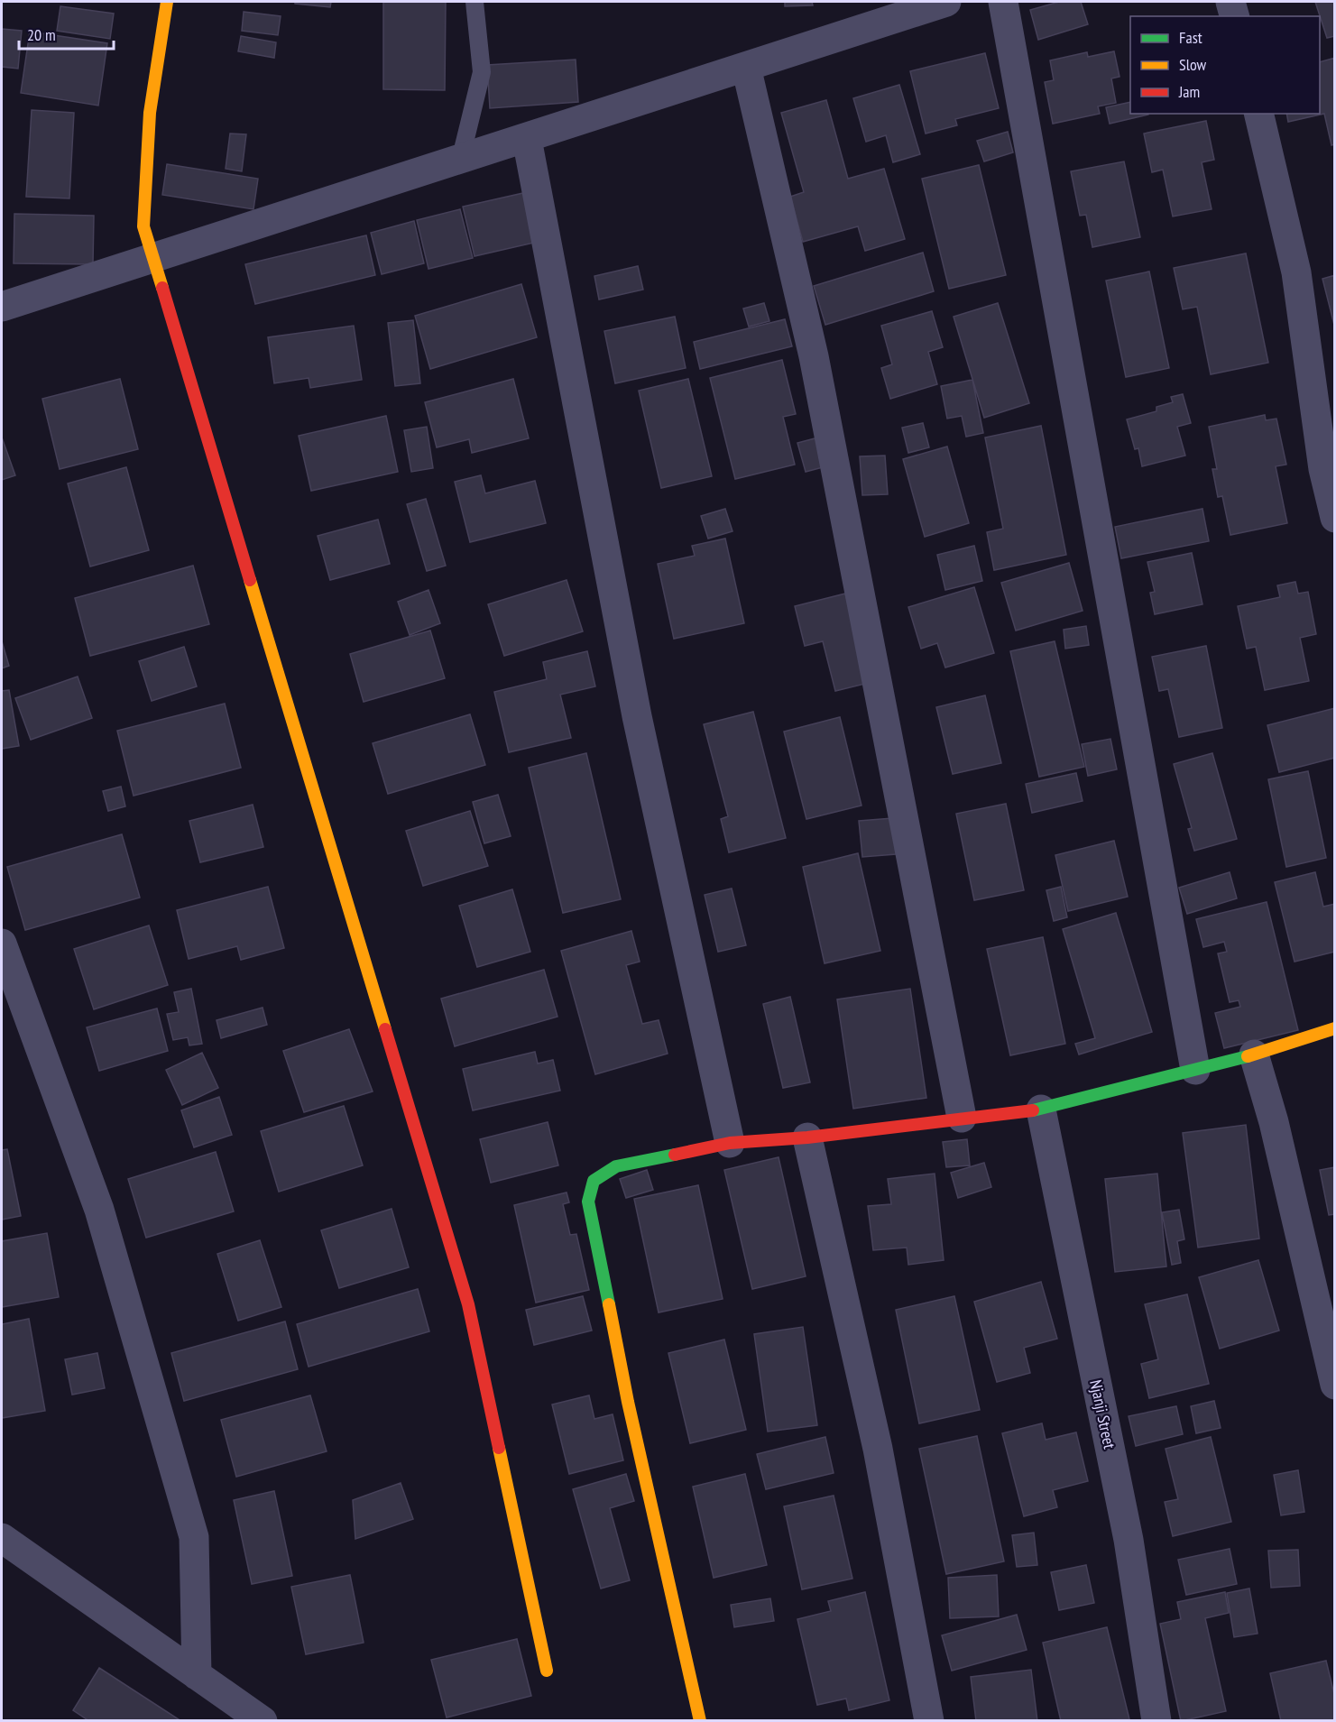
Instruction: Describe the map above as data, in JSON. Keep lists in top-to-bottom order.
{
  "streets": {
    "street": ["Njanji Street"]
  },
  "legend": ["Fast", "Slow", "Jam"],
  "scale_bar": "20 m"
}
